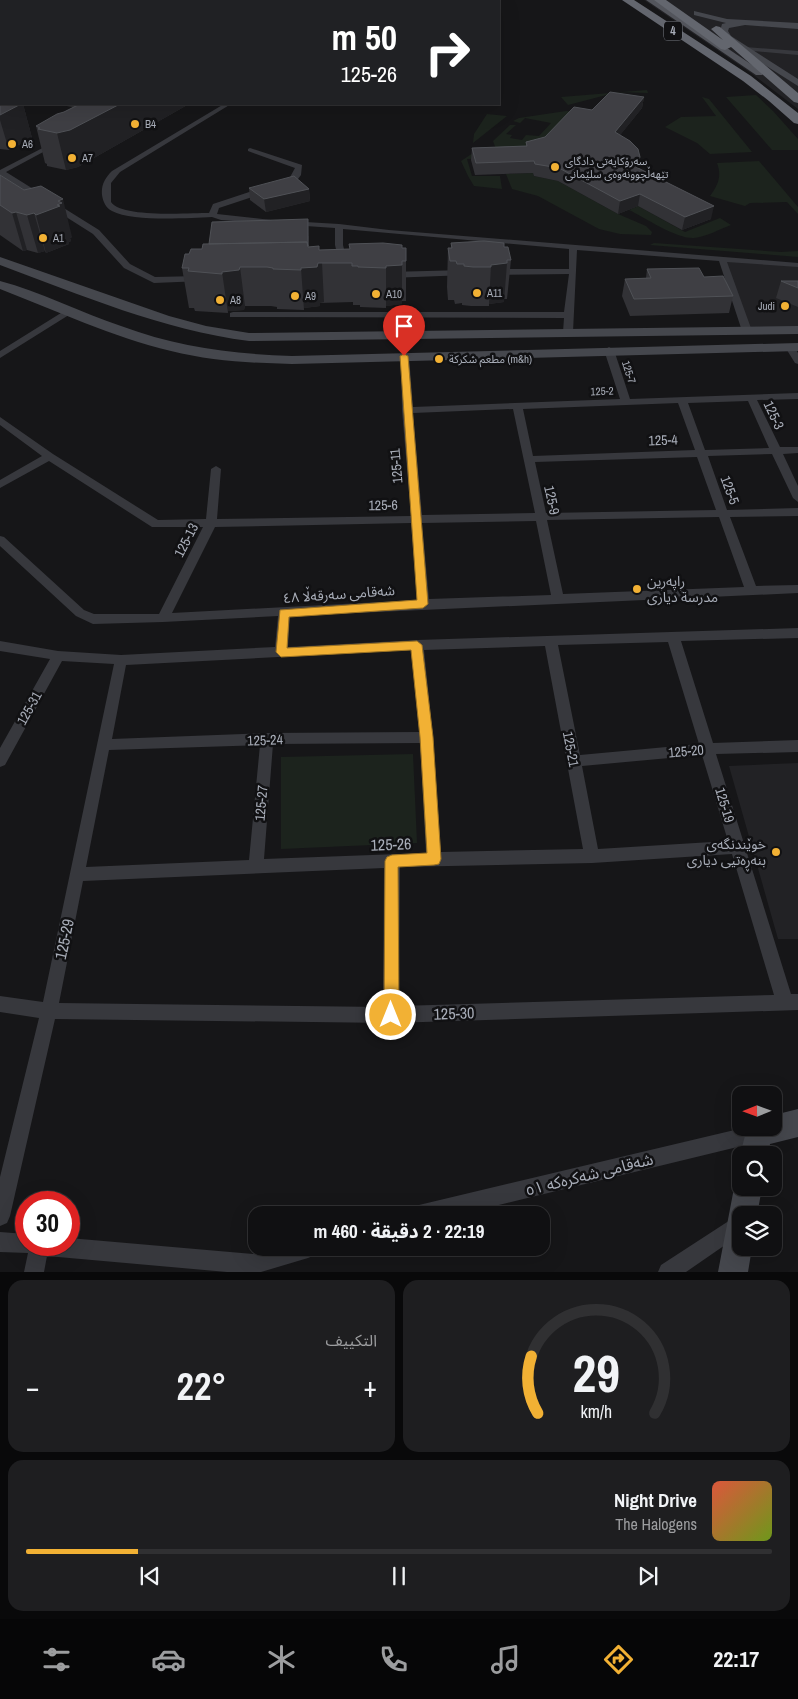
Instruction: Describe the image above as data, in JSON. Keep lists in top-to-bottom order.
{
  "streets": {
    "highway": ["4"],
    "street": [
      "125-7",
      "125-2",
      "125-3",
      "125-4",
      "125-11",
      "125-5",
      "125-9",
      "125-6",
      "125-13",
      "شەقامی سەرقەڵا ٤٨",
      "125-31",
      "125-24",
      "125-21",
      "125-20",
      "125-27",
      "125-19",
      "125-26",
      "125-29",
      "125-30",
      "شەقامی شەکرەکە ٥١"
    ]
  },
  "crossings": [
    ["125-7", "125-2"],
    ["125-2", "125-3"],
    ["125-2", "125-11"],
    ["125-2", "125-5"],
    ["125-2", "125-9"],
    ["125-3", "125-4"],
    ["125-4", "125-5"],
    ["125-4", "125-9"],
    ["125-11", "125-6"],
    ["125-11", "شەقامی سەرقەڵا ٤٨"],
    ["125-5", "125-6"],
    ["125-5", "شەقامی سەرقەڵا ٤٨"],
    ["125-9", "125-6"],
    ["125-9", "شەقامی سەرقەڵا ٤٨"],
    ["125-6", "125-13"],
    ["125-13", "شەقامی سەرقەڵا ٤٨"],
    ["125-24", "125-27"],
    ["125-24", "125-29"],
    ["125-21", "125-20"],
    ["125-21", "125-26"],
    ["125-20", "125-19"],
    ["125-27", "125-26"],
    ["125-19", "125-26"],
    ["125-19", "125-30"],
    ["125-26", "125-29"],
    ["125-29", "125-30"]
  ],
  "places": [
    "B4",
    "A6",
    "A7",
    "سەرۆکایەتی دادگای تێهەڵچوونەوەی سلێمانی",
    "A1",
    "A11",
    "A10",
    "A9",
    "A8",
    "Judi",
    "مطعم شكركة (m&h)",
    "ڕاپەڕین مدرسة ديارى",
    "خوێندنگەی بنەڕەتیی دیاری"
  ],
  "north": "left",
  "page": {
    "turn": ["50 m", "125-26"],
    "limit": "30",
    "trip": "22:19 · 2 دقيقة · 460 m",
    "tile": "التكييف",
    "heat": ["−", "22°", "+"],
    "song": ["Night Drive", "The Halogens"],
    "tabs": "22:17",
    "gauge": ["29", "km/h"]
  }
}
